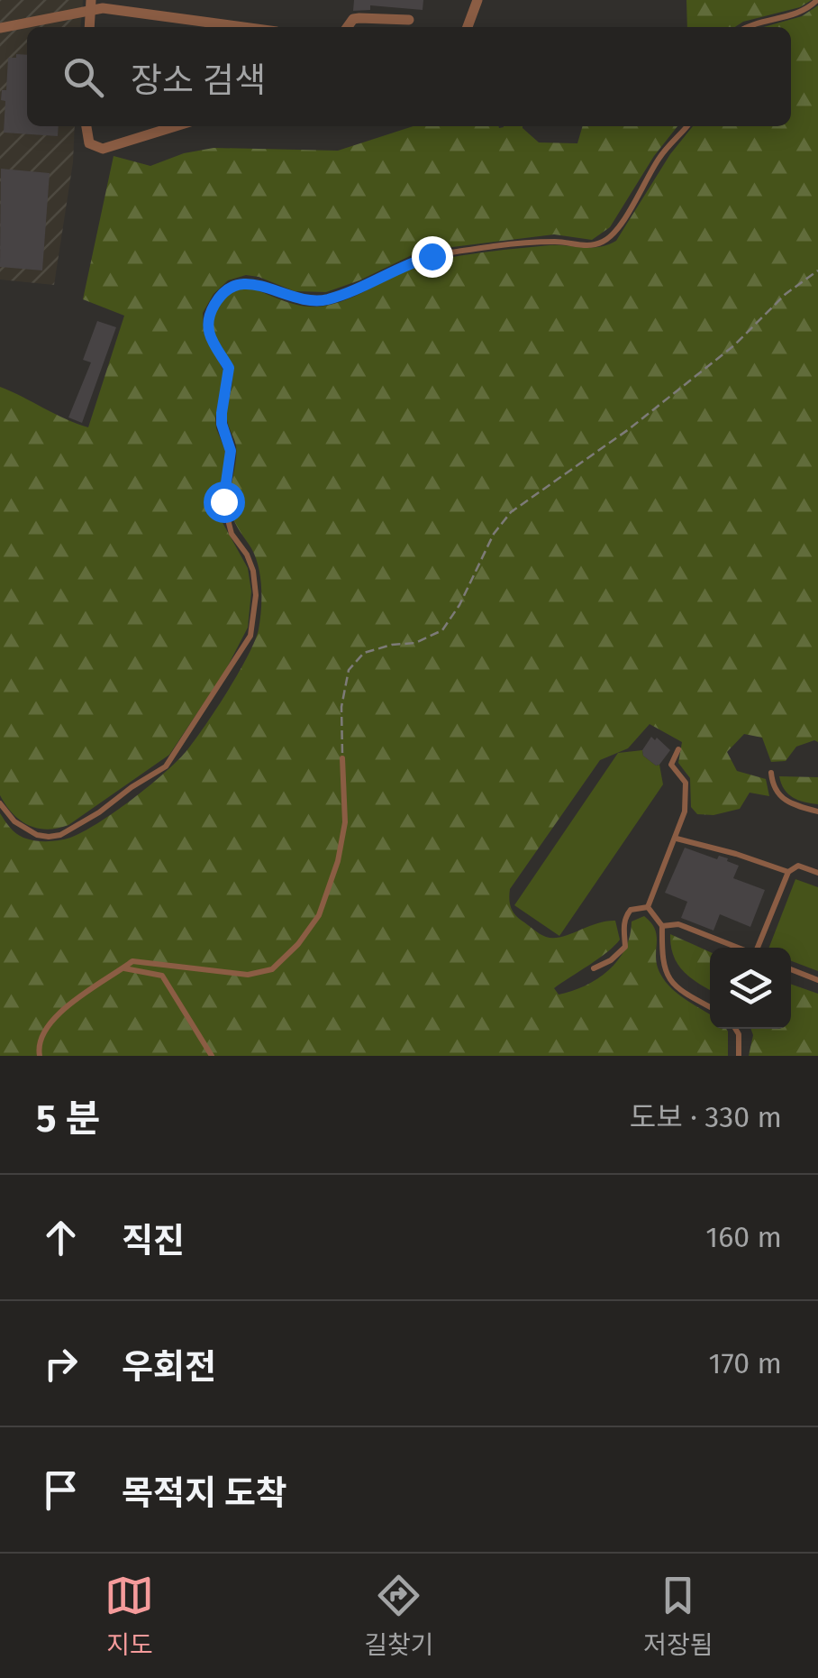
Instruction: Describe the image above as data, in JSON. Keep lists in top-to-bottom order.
{
  "page": {
    "search": "장소 검색",
    "heading": ["5 분", "도보 · 330 m"],
    "list": [
      ["직진", "160 m"],
      ["우회전", "170 m"],
      "목적지 도착"
    ],
    "nav": ["지도", "길찾기", "저장됨"]
  }
}
